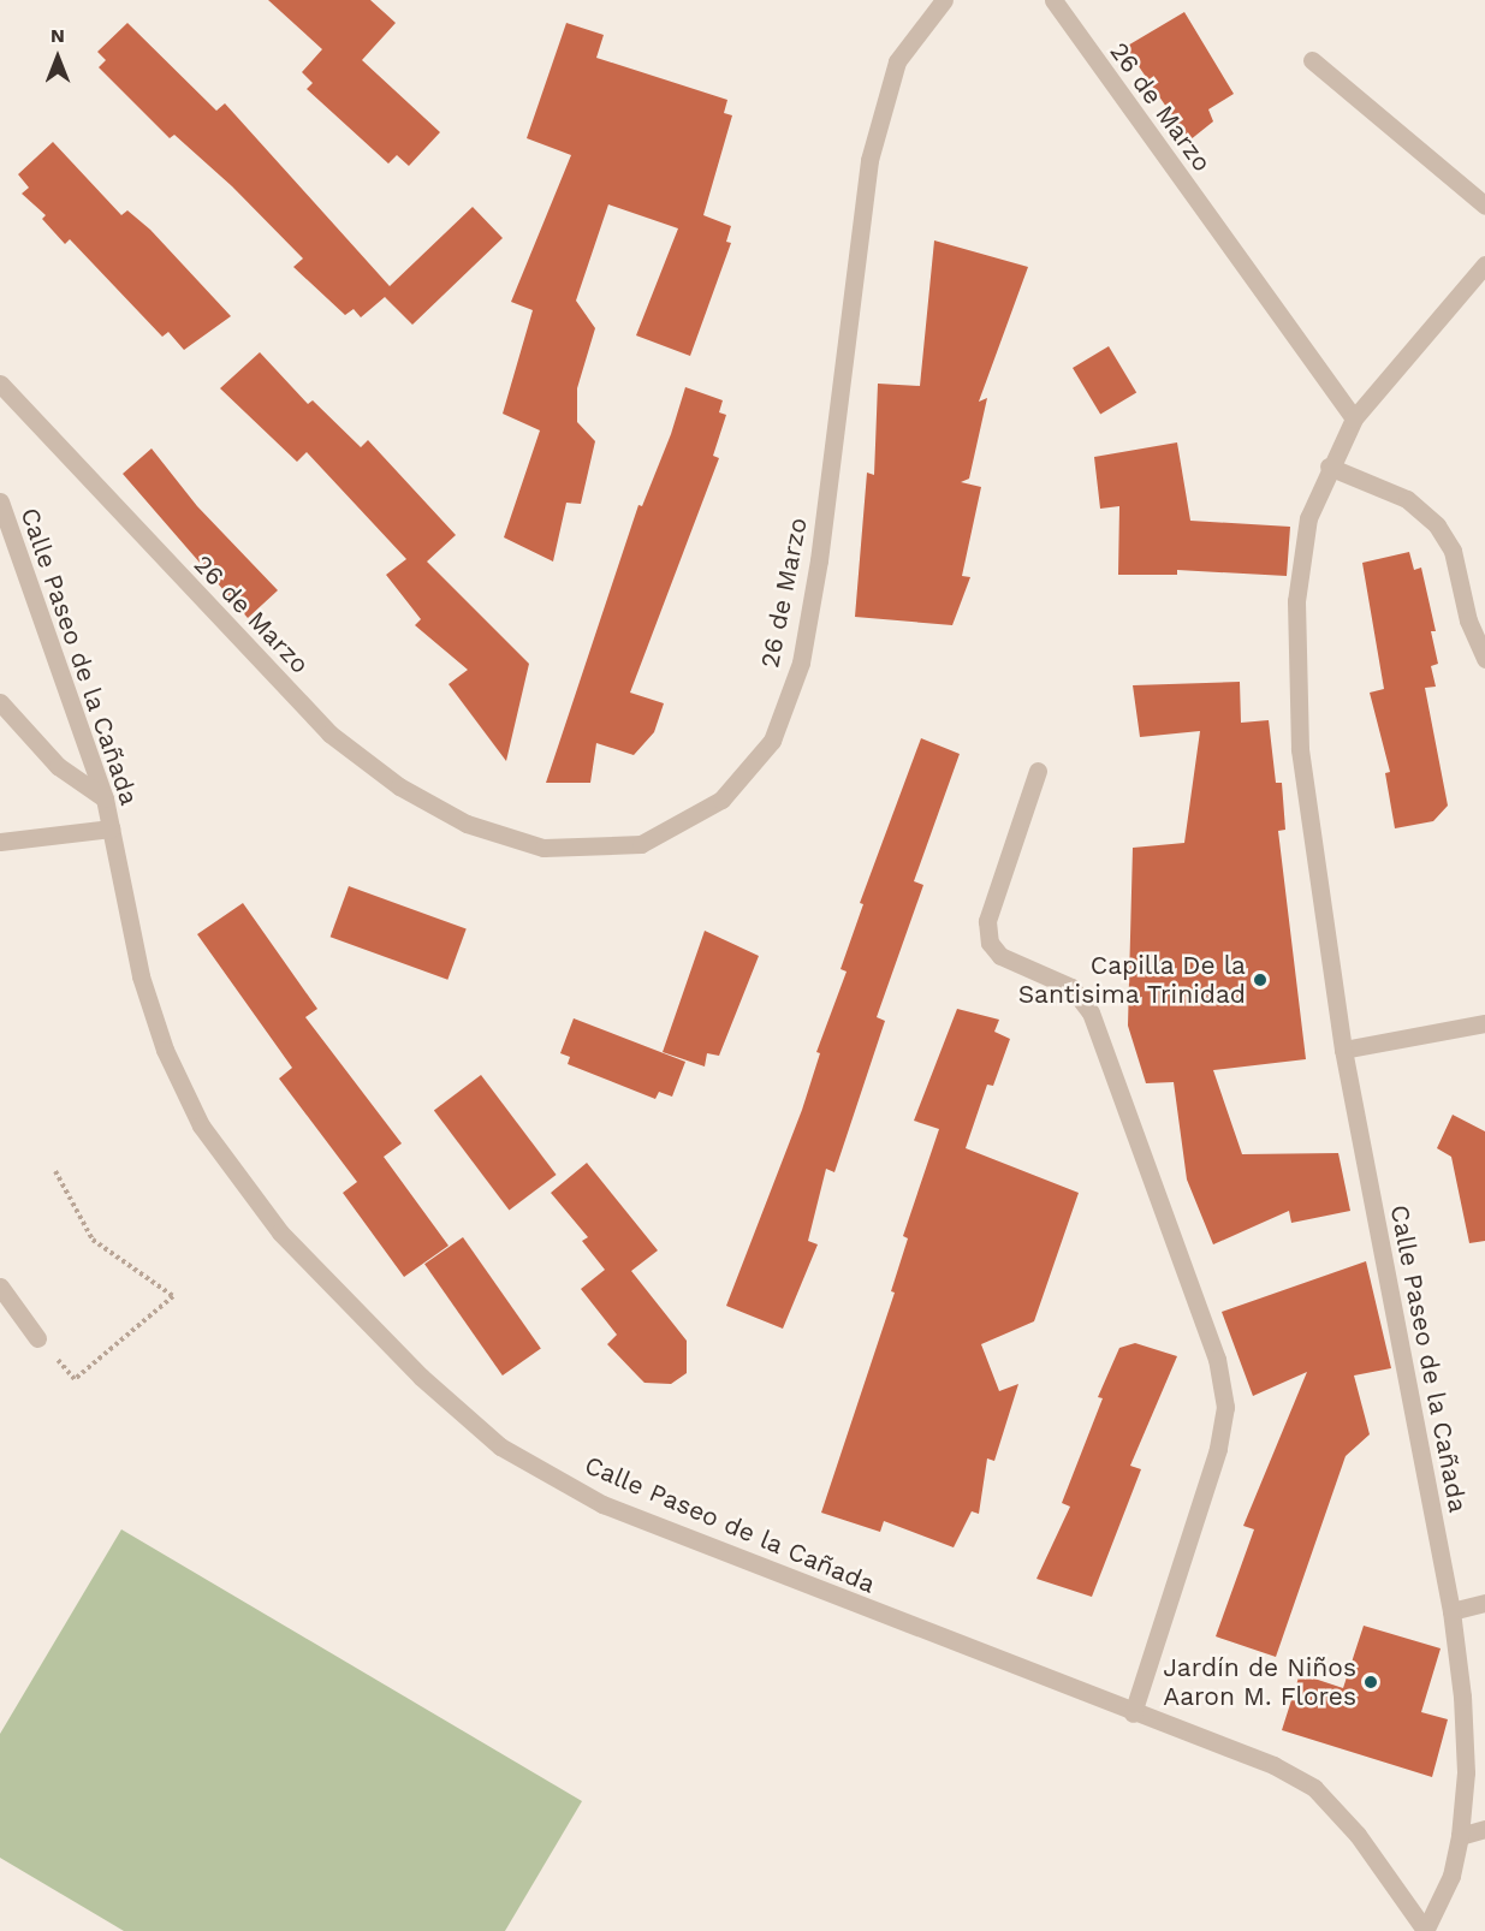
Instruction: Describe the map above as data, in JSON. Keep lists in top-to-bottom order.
{
  "streets": {
    "street": ["26 de Marzo", "Calle Paseo de la Cañada"]
  },
  "crossings": [
    ["26 de Marzo", "Calle Paseo de la Cañada"]
  ],
  "places": ["Capilla De la Santisima Trinidad", "Jardín de Niños Aaron M. Flores"],
  "north": "top"
}
